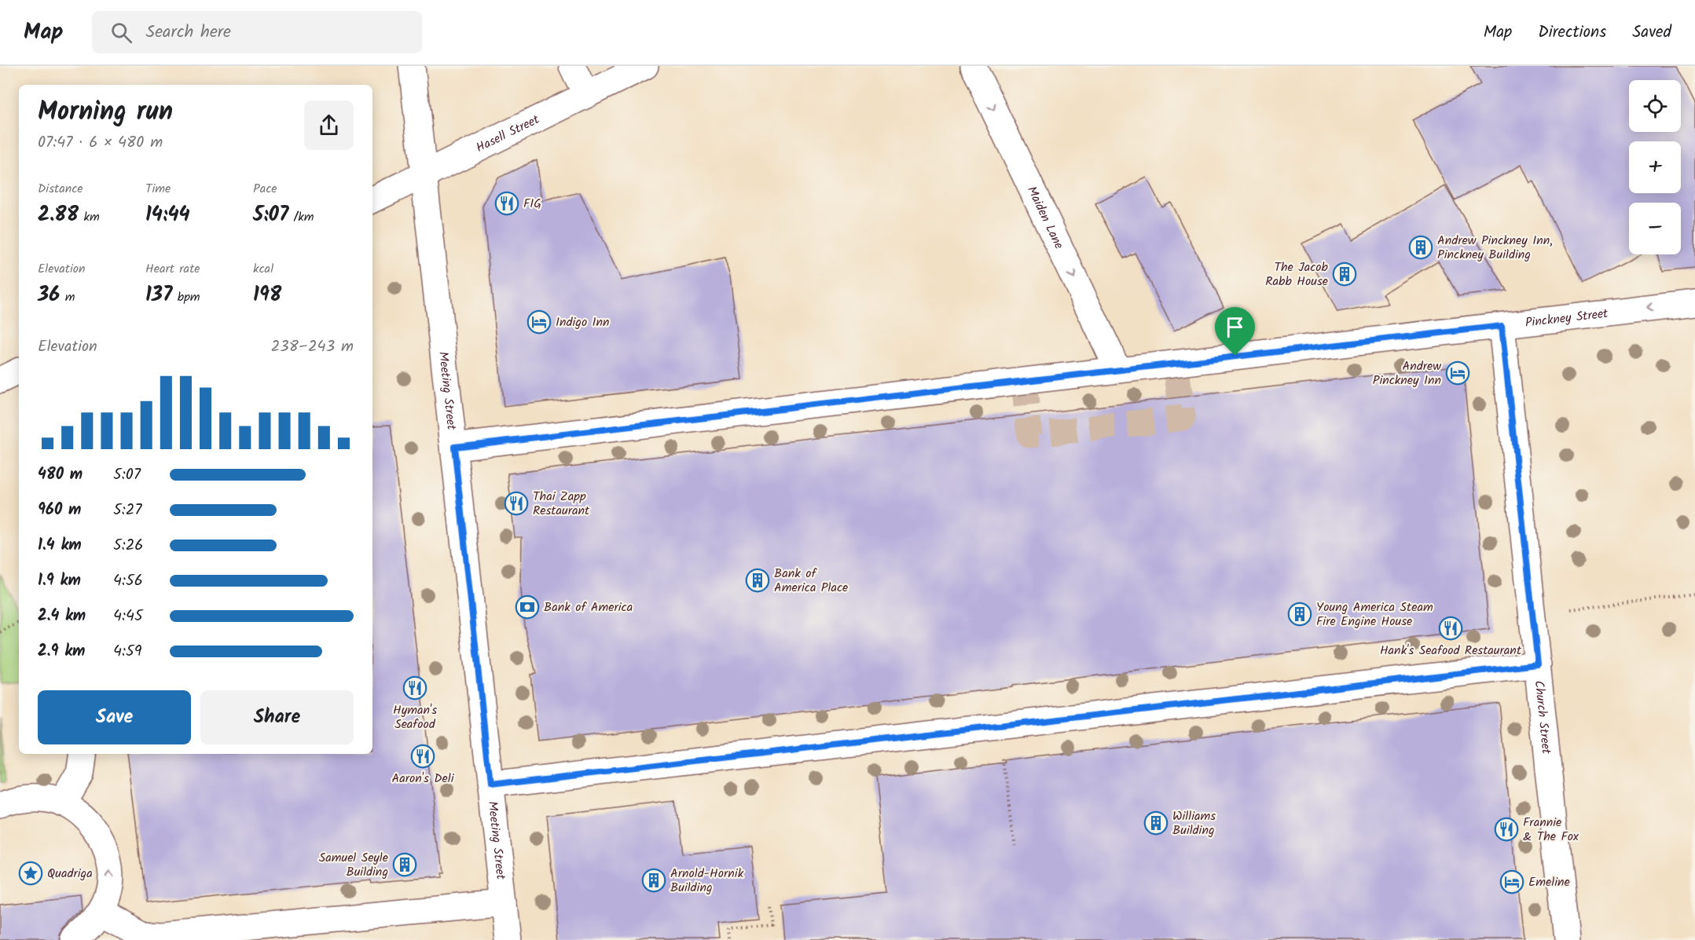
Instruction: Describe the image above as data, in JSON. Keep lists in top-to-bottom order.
{
  "streets": {
    "street": [
      "Hasell Street",
      "Maiden Lane",
      "Pinckney Street",
      "Meeting Street",
      "Church Street"
    ]
  },
  "crossings": [
    ["Hasell Street", "Meeting Street"],
    ["Maiden Lane", "Pinckney Street"],
    ["Pinckney Street", "Meeting Street"],
    ["Pinckney Street", "Church Street"]
  ],
  "one_way": ["Maiden Lane"],
  "places": {
    "restaurant": [
      "FIG",
      "Thai Zapp Restaurant",
      "Hank's Seafood Restaurant",
      "Hyman's Seafood",
      "Aaron's Deli",
      "Frannie & The Fox"
    ],
    "building": [
      "Andrew Pinckney Inn, Pinckney Building",
      "The Jacob Rabb House",
      "Bank of America Place",
      "Young America Steam Fire Engine House",
      "Williams Building",
      "Samuel Seyle Building",
      "Arnold-Hornik Building"
    ],
    "hotel": ["Indigo Inn", "Andrew Pinckney Inn", "Emeline"],
    "bank": ["Bank of America"],
    "place": ["Quadriga"]
  },
  "page": {
    "header": "Map",
    "search": "Search here",
    "nav": ["Map", "Directions", "Saved"],
    "map_buttons": ["+", "−"],
    "heading": ["Morning run", "07:47 · 6 × 480 m"],
    "stats": [
      ["Distance", "2.88 km"],
      ["Time", "14:44"],
      ["Pace", "5:07 /km"],
      ["Elevation", "36 m"],
      ["Heart rate", "137 bpm"],
      ["kcal", "198"]
    ],
    "chart": ["Elevation", "238–243 m"],
    "list": [
      {
        "name": "480 m",
        "note": "5:07"
      },
      {
        "name": "960 m",
        "note": "5:27"
      },
      {
        "name": "1.4 km",
        "note": "5:26"
      },
      {
        "name": "1.9 km",
        "note": "4:56"
      },
      {
        "name": "2.4 km",
        "note": "4:45"
      },
      {
        "name": "2.9 km",
        "note": "4:59"
      }
    ],
    "buttons": ["Save", "Share"]
  }
}
